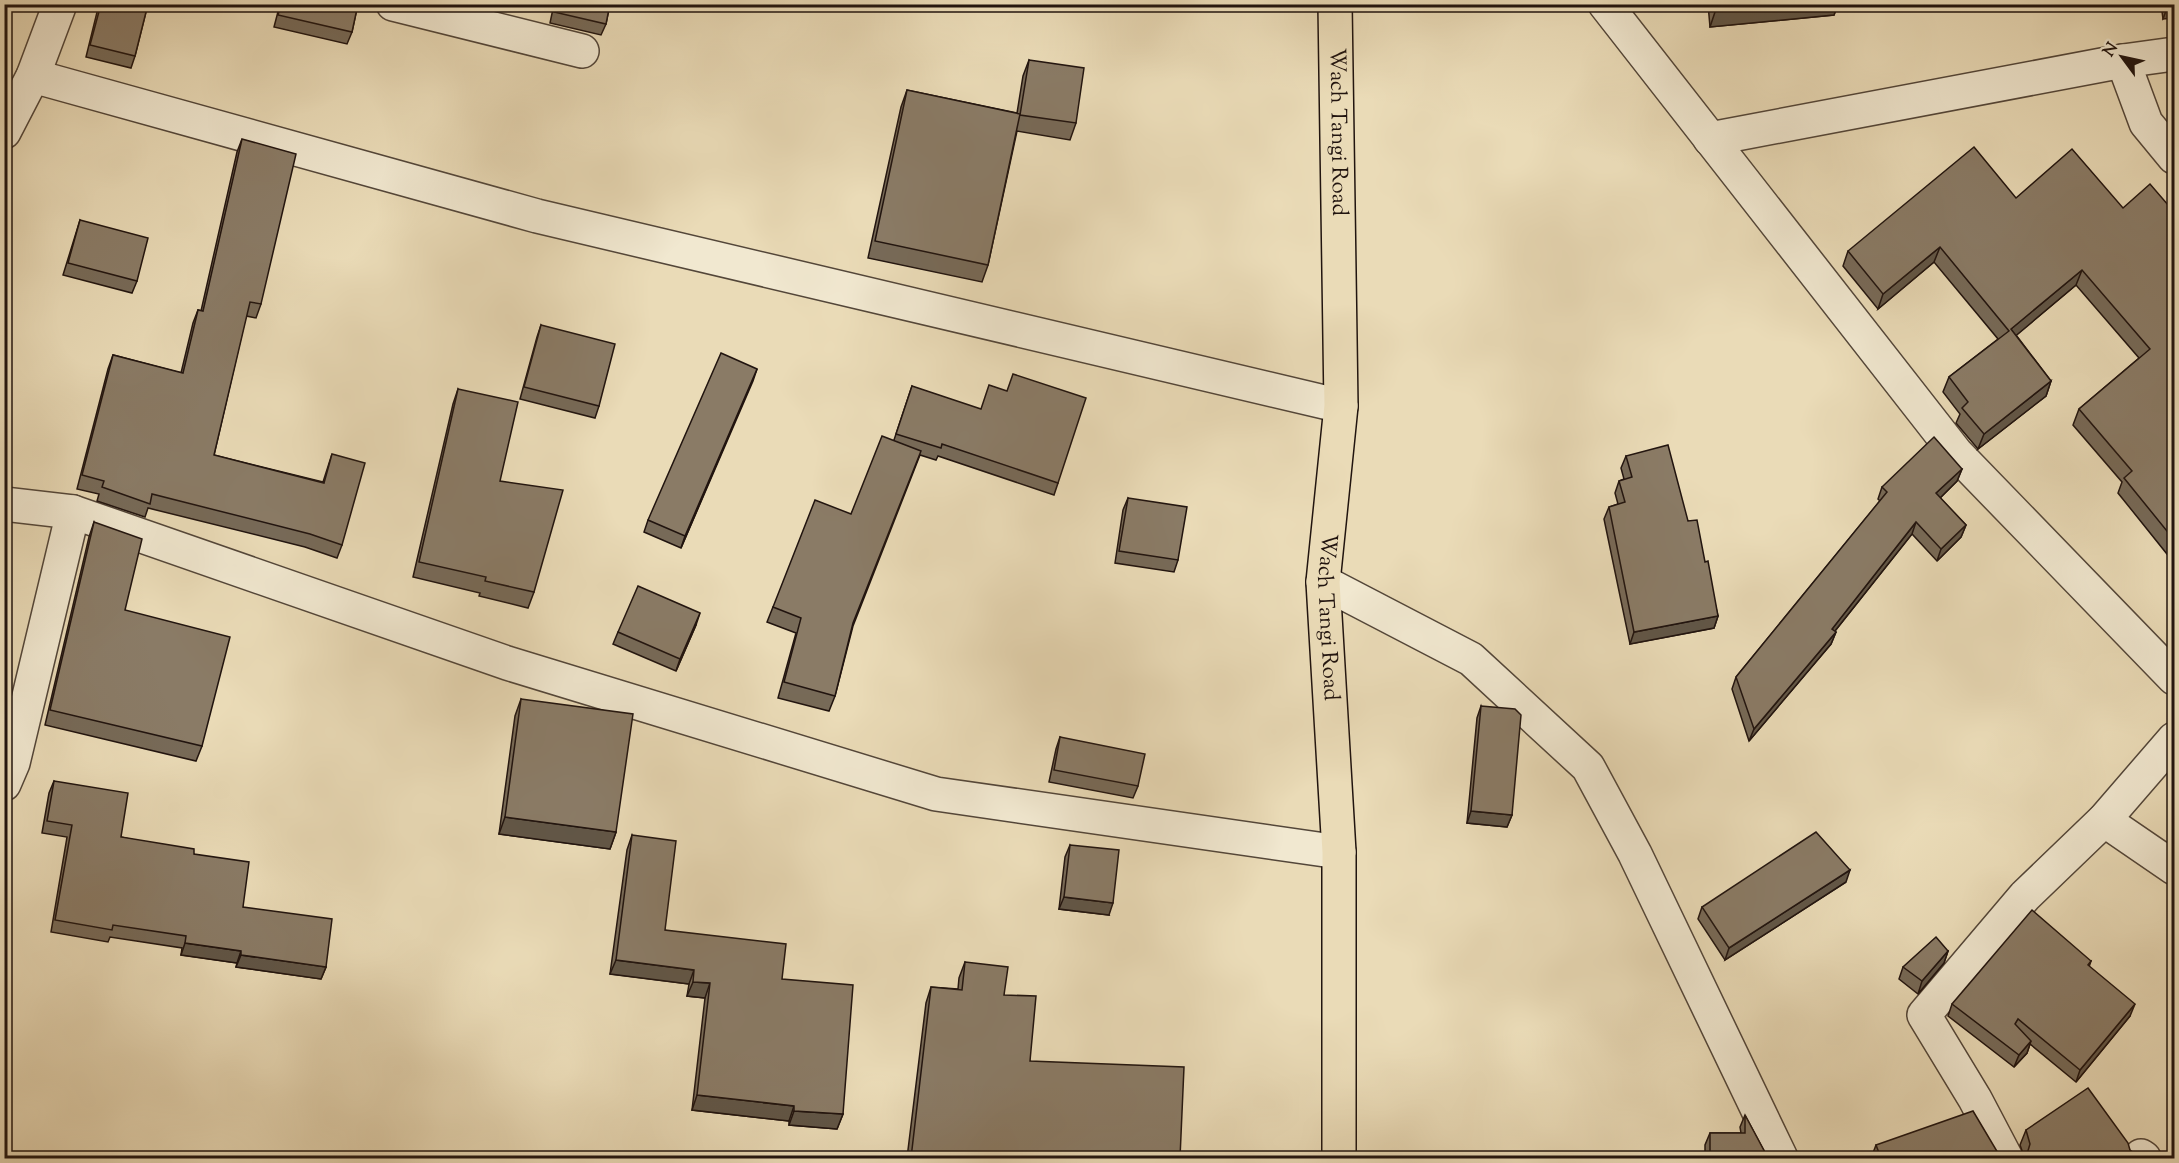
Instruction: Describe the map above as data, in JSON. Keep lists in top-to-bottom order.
{
  "streets": {
    "main road": ["Wach Tangi Road"]
  },
  "north": "top left"
}
